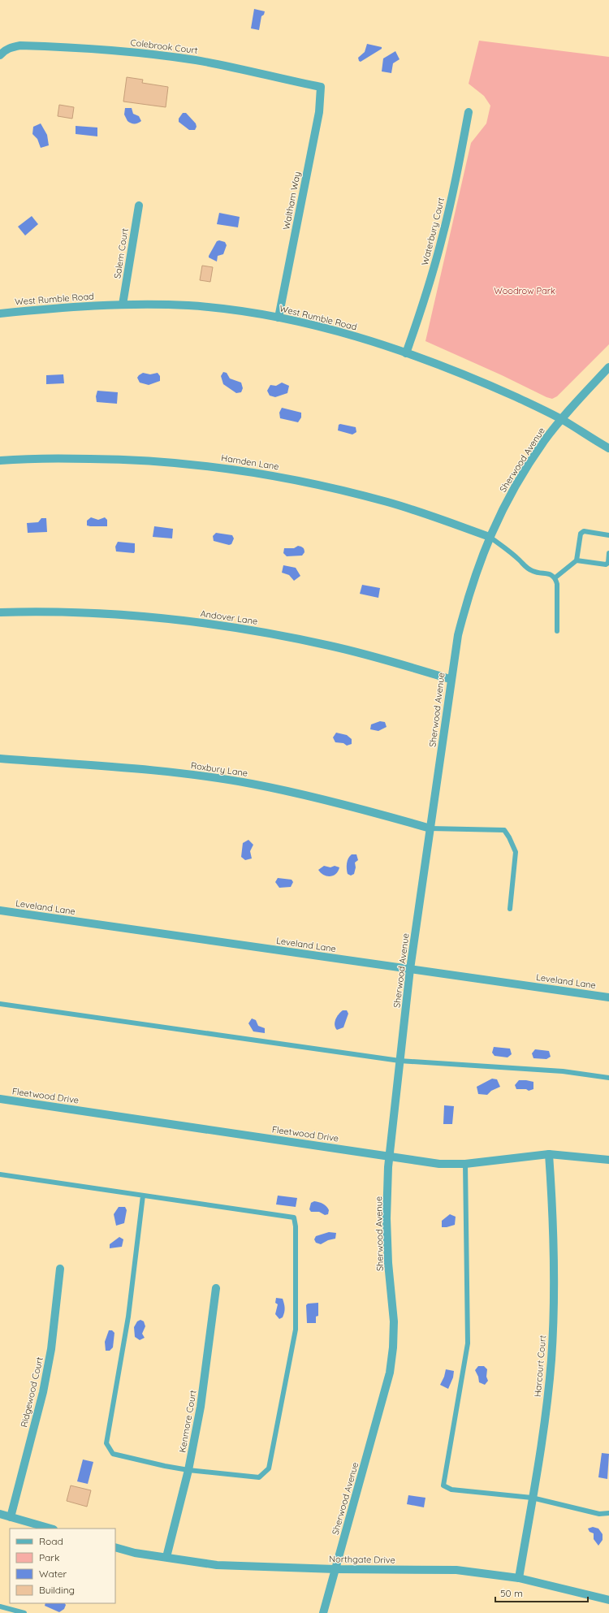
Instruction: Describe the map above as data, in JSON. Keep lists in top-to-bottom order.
{
  "streets": {
    "street": [
      "Colebrook Court",
      "Waltham Way",
      "Waterbury Court",
      "Salem Court",
      "West Rumble Road",
      "Sherwood Avenue",
      "Hamden Lane",
      "Andover Lane",
      "Roxbury Lane",
      "Leveland Lane",
      "Fleetwood Drive",
      "Harcourt Court",
      "Ridgewood Court",
      "Kenmore Court",
      "Northgate Drive"
    ]
  },
  "crossings": [
    ["Colebrook Court", "Waltham Way"],
    ["Waltham Way", "West Rumble Road"],
    ["Waterbury Court", "West Rumble Road"],
    ["Salem Court", "West Rumble Road"],
    ["West Rumble Road", "Sherwood Avenue"],
    ["Sherwood Avenue", "Hamden Lane"],
    ["Sherwood Avenue", "Andover Lane"],
    ["Sherwood Avenue", "Roxbury Lane"],
    ["Sherwood Avenue", "Leveland Lane"],
    ["Sherwood Avenue", "Fleetwood Drive"],
    ["Sherwood Avenue", "Northgate Drive"],
    ["Fleetwood Drive", "Harcourt Court"],
    ["Harcourt Court", "Northgate Drive"],
    ["Kenmore Court", "Northgate Drive"]
  ],
  "parks": ["Woodrow Park"],
  "legend": [
    "Road",
    "Park",
    "Water",
    "Building"
  ],
  "scale_bar": "50 m"
}
